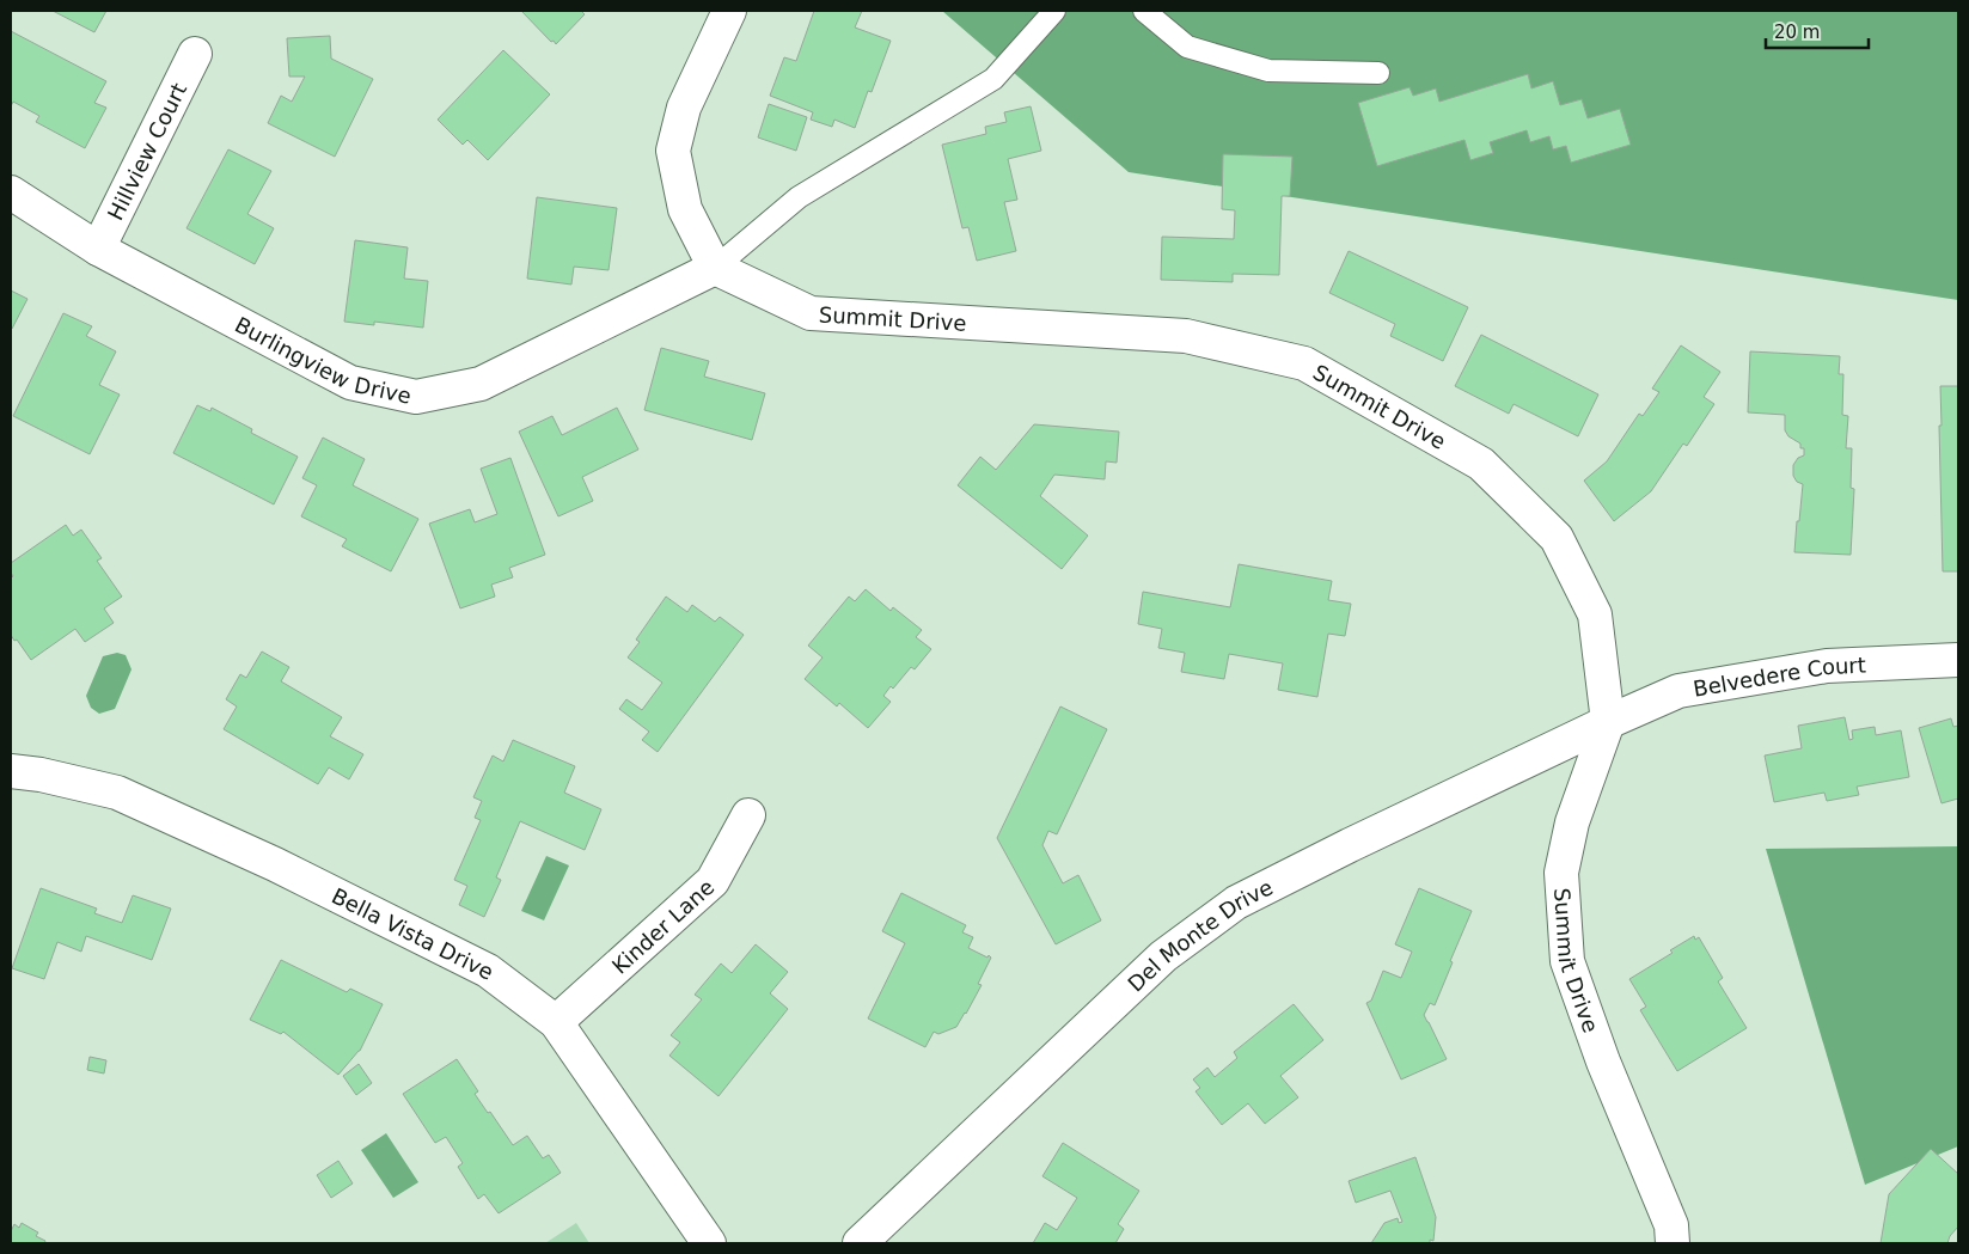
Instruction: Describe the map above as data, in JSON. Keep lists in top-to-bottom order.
{
  "streets": {
    "street": [
      "Hillview Court",
      "Summit Drive",
      "Burlingview Drive",
      "Belvedere Court",
      "Kinder Lane",
      "Bella Vista Drive",
      "Del Monte Drive"
    ]
  },
  "crossings": [
    ["Hillview Court", "Burlingview Drive"],
    ["Summit Drive", "Burlingview Drive"],
    ["Summit Drive", "Belvedere Court"],
    ["Summit Drive", "Del Monte Drive"],
    ["Belvedere Court", "Del Monte Drive"],
    ["Kinder Lane", "Bella Vista Drive"]
  ],
  "scale_bar": "20 m"
}
